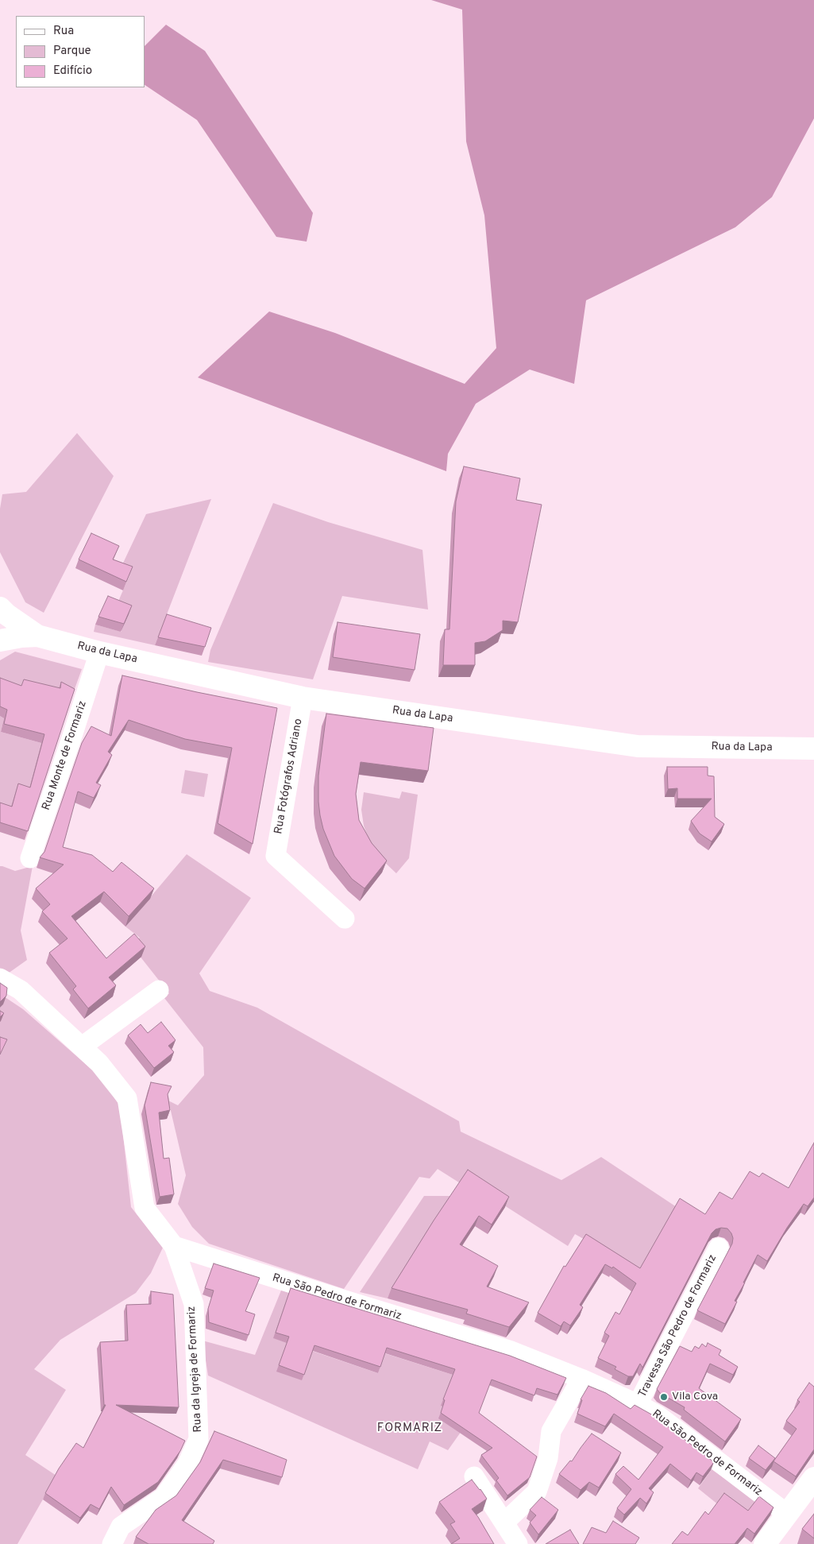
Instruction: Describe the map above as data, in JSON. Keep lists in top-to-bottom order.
{
  "streets": {
    "main road": ["Rua da Lapa"],
    "street": [
      "Rua Monte de Formariz",
      "Rua Fotógrafos Adriano",
      "Rua São Pedro de Formariz",
      "Travessa São Pedro de Formariz",
      "Rua da Igreja de Formariz"
    ]
  },
  "crossings": [
    ["Rua da Lapa", "Rua Monte de Formariz"],
    ["Rua da Lapa", "Rua Fotógrafos Adriano"],
    ["Rua São Pedro de Formariz", "Travessa São Pedro de Formariz"],
    ["Rua São Pedro de Formariz", "Rua da Igreja de Formariz"]
  ],
  "districts": ["FORMARIZ"],
  "places": ["Vila Cova"],
  "legend": ["Rua", "Parque", "Edifício"]
}
